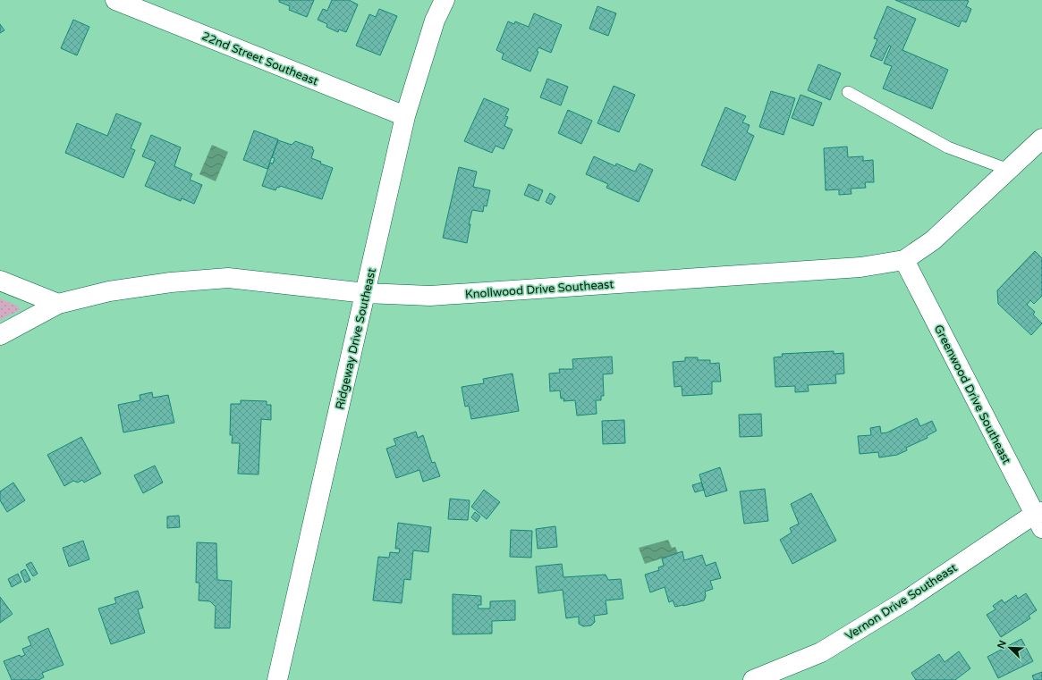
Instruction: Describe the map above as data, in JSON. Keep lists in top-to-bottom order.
{
  "streets": {
    "street": [
      "22nd Street Southeast",
      "Knollwood Drive Southeast",
      "Ridgeway Drive Southeast",
      "Greenwood Drive Southeast",
      "Vernon Drive Southeast"
    ]
  },
  "crossings": [
    ["22nd Street Southeast", "Ridgeway Drive Southeast"],
    ["Knollwood Drive Southeast", "Ridgeway Drive Southeast"],
    ["Knollwood Drive Southeast", "Greenwood Drive Southeast"],
    ["Greenwood Drive Southeast", "Vernon Drive Southeast"]
  ],
  "north": "top left"
}
